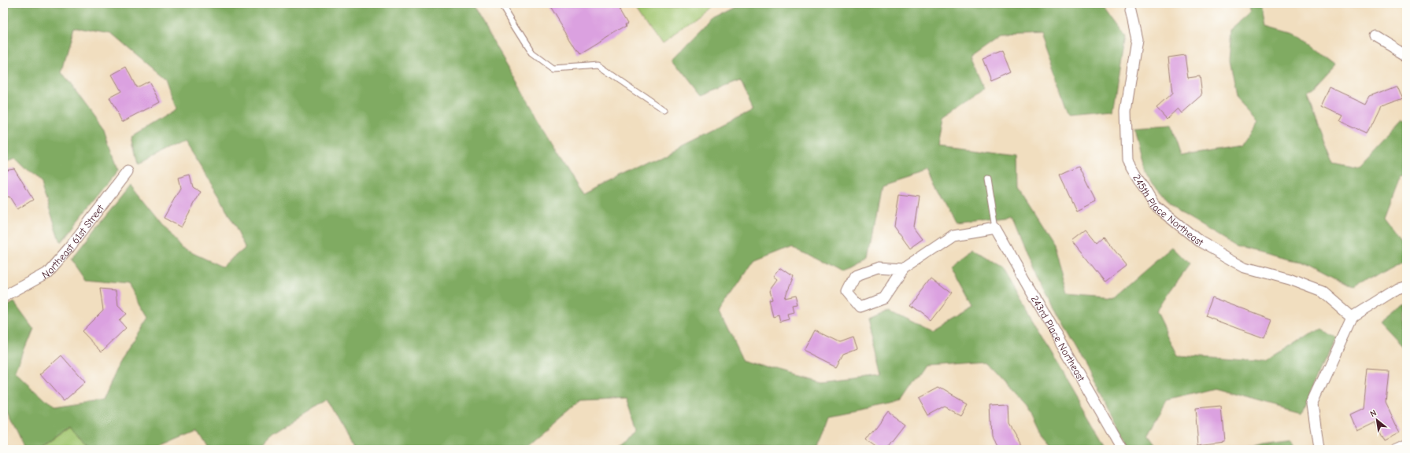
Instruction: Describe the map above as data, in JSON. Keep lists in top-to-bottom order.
{
  "streets": {
    "street": ["245th Place Northeast", "Northeast 61st Street", "243rd Place Northeast"]
  },
  "north": "top left"
}
